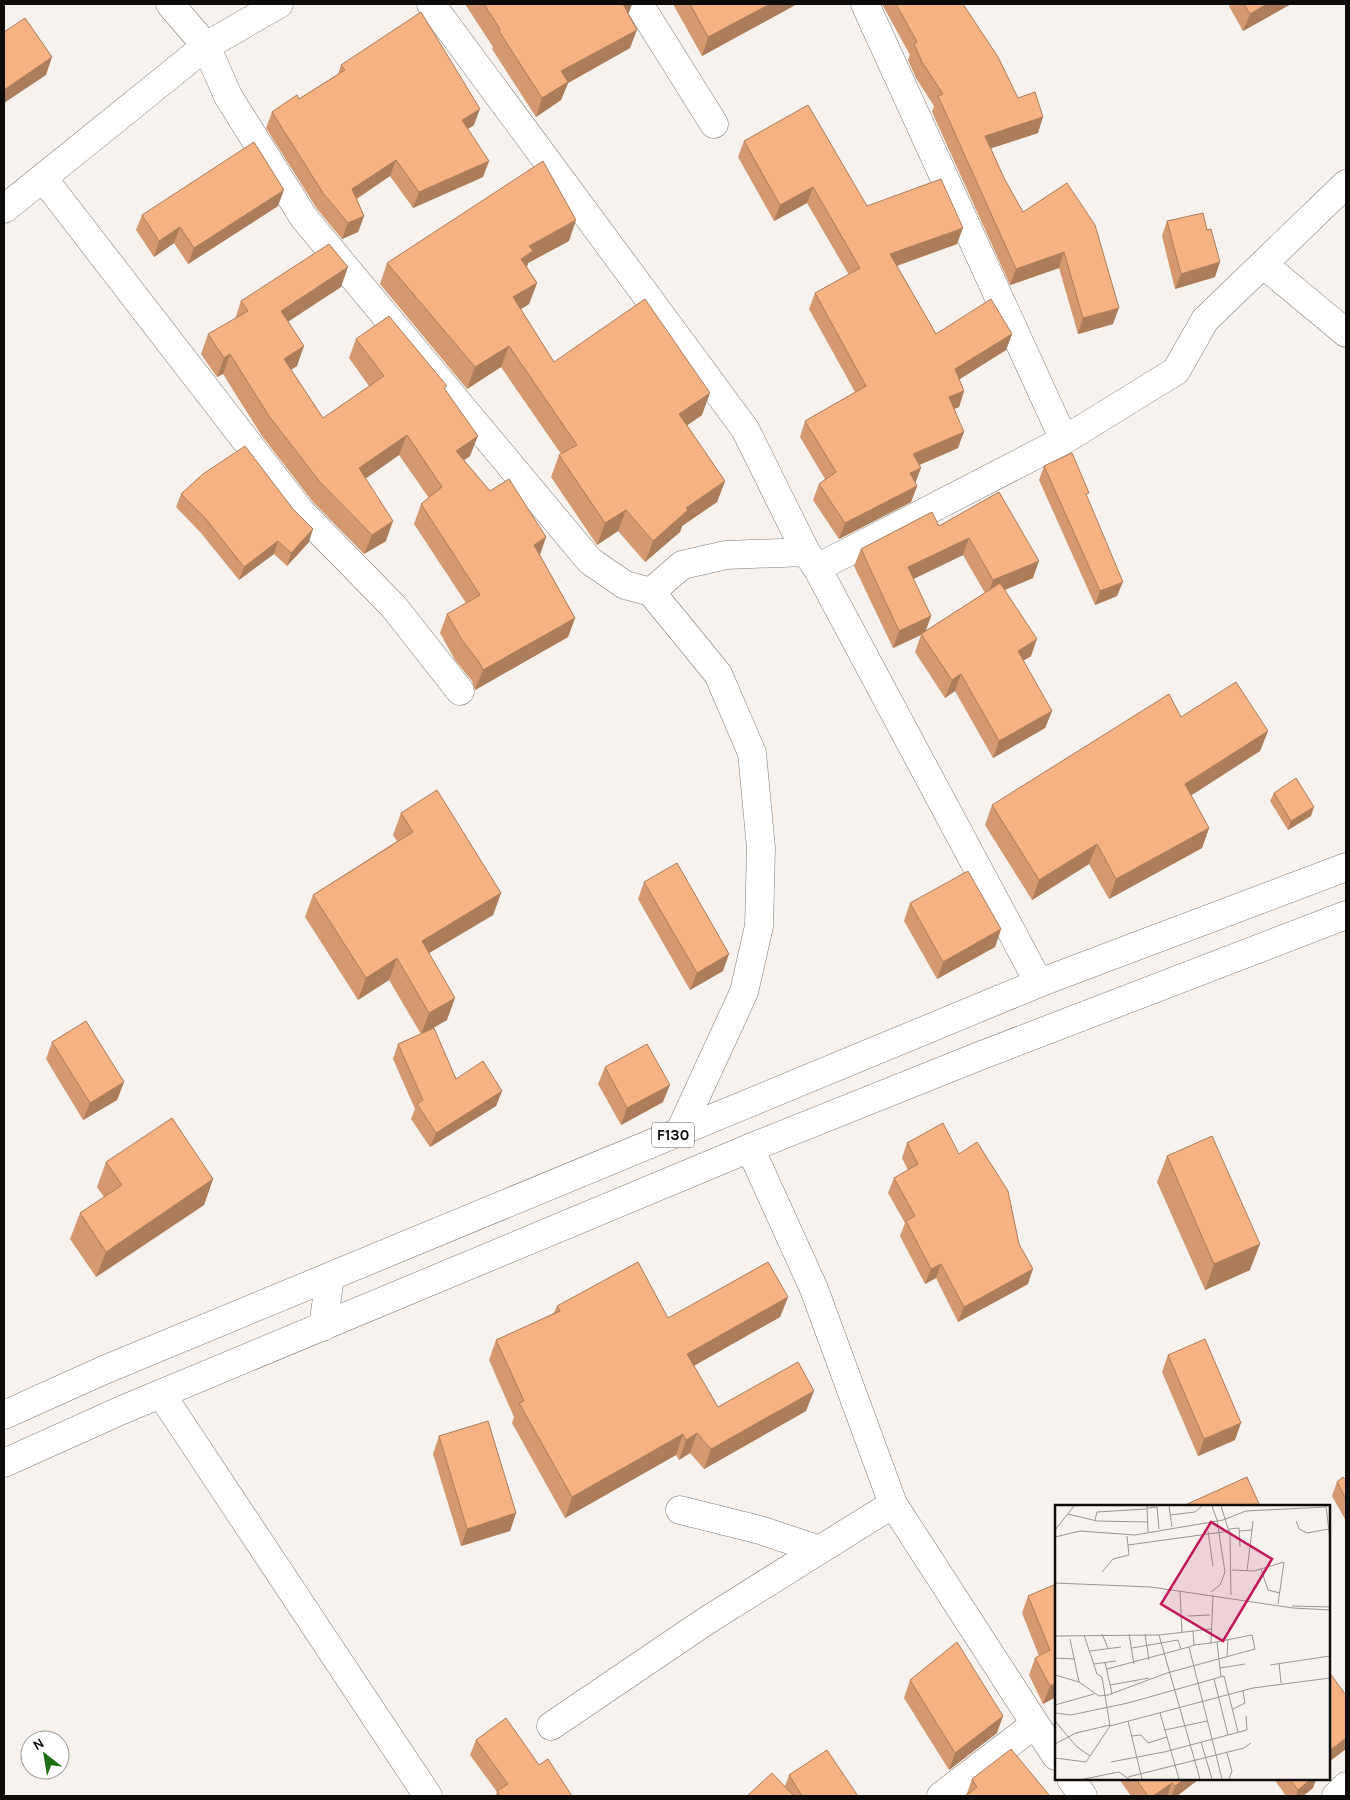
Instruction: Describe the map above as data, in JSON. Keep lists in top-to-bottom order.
{
  "streets": {
    "street": ["F130"]
  },
  "north": "top left"
}
